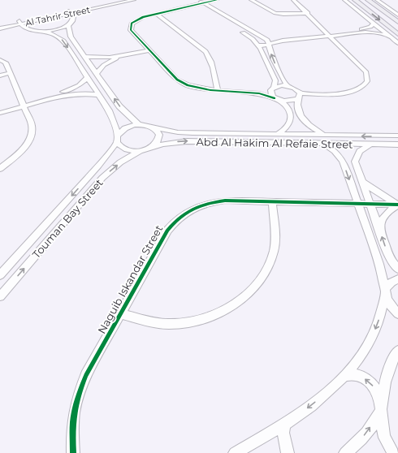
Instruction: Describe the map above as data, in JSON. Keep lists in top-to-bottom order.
{
  "streets": {
    "street": [
      "Al Tahrir Street",
      "Abd Al Hakim Al Refaie Street",
      "Touman Bay Street",
      "Naguib Iskandar Street"
    ]
  },
  "crossings": [
    ["Abd Al Hakim Al Refaie Street", "Touman Bay Street"]
  ]
}
